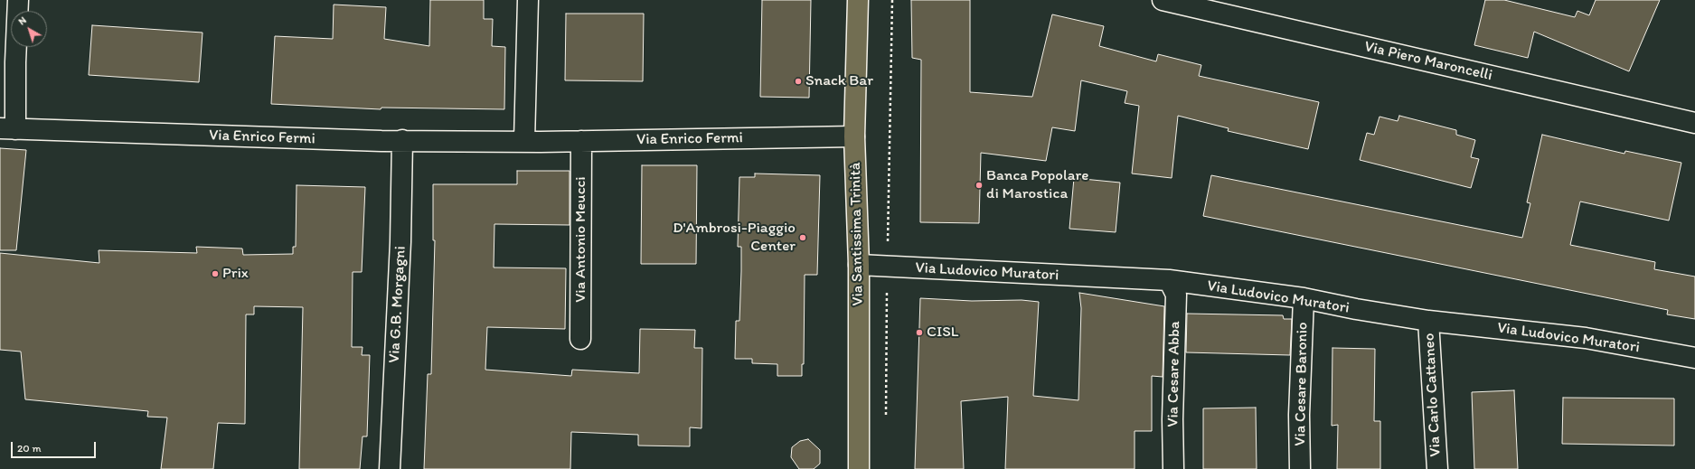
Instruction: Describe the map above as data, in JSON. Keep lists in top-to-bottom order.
{
  "streets": {
    "main road": ["Via Santissima Trinità"],
    "street": [
      "Via Piero Maroncelli",
      "Via Enrico Fermi",
      "Via Antonio Meucci",
      "Via Ludovico Muratori",
      "Via G.B. Morgagni",
      "Via Cesare Abba",
      "Via Cesare Baronio",
      "Via Carlo Cattaneo"
    ]
  },
  "crossings": [
    ["Via Enrico Fermi", "Via Santissima Trinità"],
    ["Via Enrico Fermi", "Via Antonio Meucci"],
    ["Via Enrico Fermi", "Via G.B. Morgagni"],
    ["Via Santissima Trinità", "Via Ludovico Muratori"],
    ["Via Ludovico Muratori", "Via Cesare Abba"],
    ["Via Ludovico Muratori", "Via Cesare Baronio"],
    ["Via Ludovico Muratori", "Via Carlo Cattaneo"]
  ],
  "places": [
    "Snack Bar",
    "Banca Popolare di Marostica",
    "D'Ambrosi-Piaggio Center",
    "Prix",
    "CISL"
  ],
  "scale_bar": "20 m",
  "north": "top left"
}
